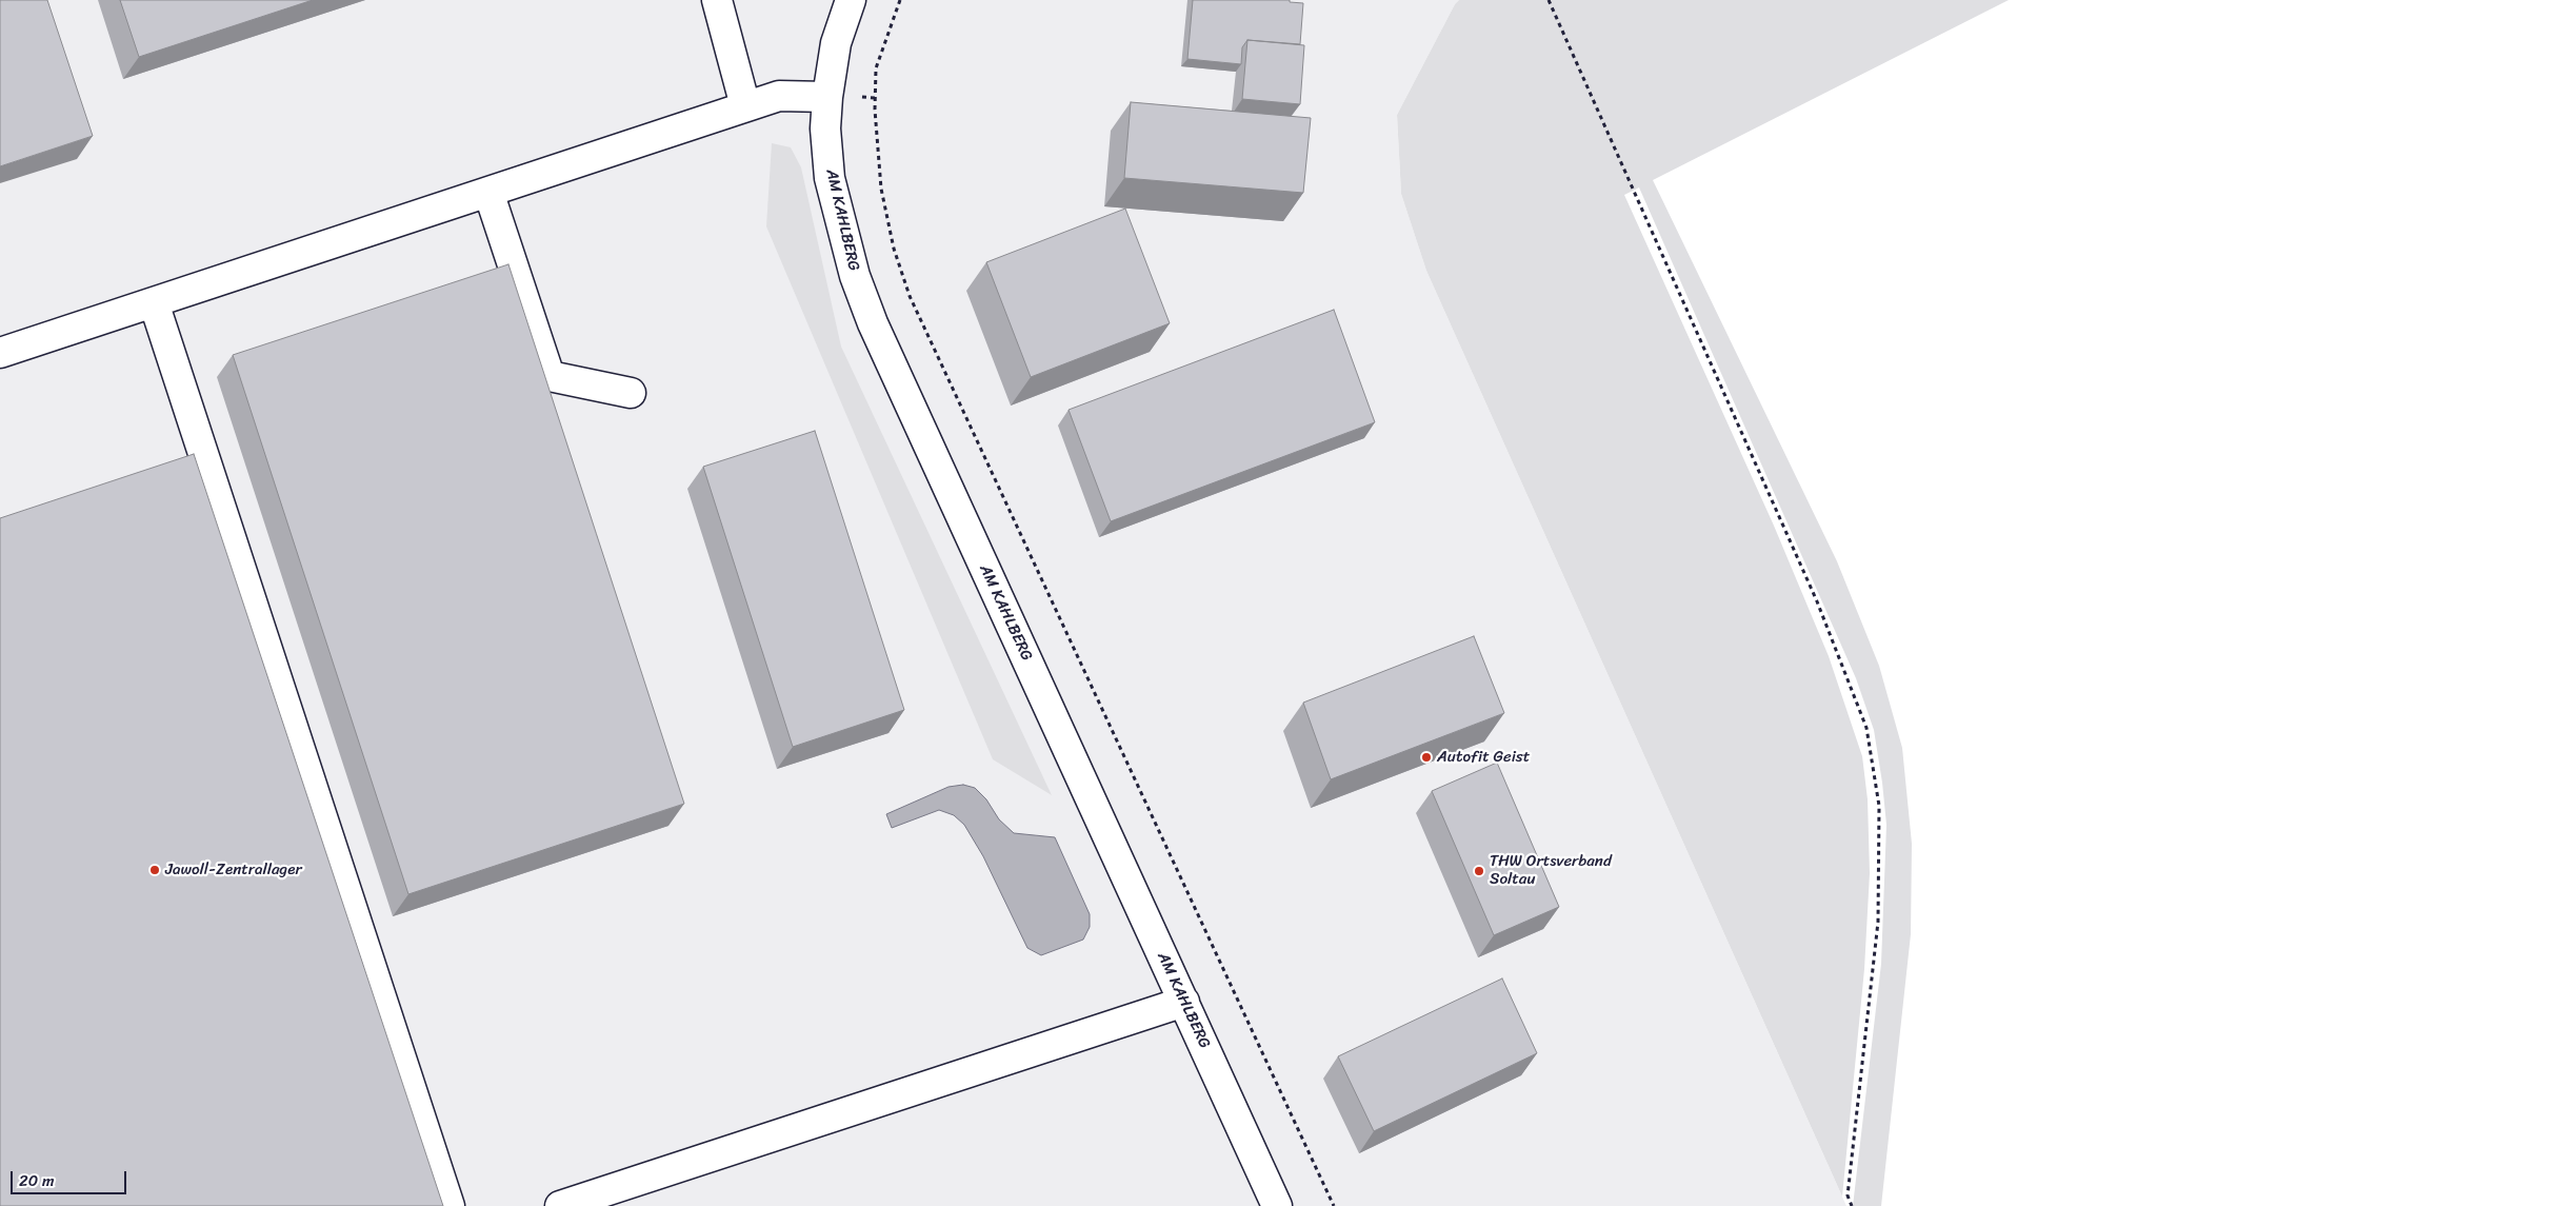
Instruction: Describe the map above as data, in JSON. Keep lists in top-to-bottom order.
{
  "streets": {
    "street": ["AM KAHLBERG"]
  },
  "places": ["Autofit Geist", "Jawoll-Zentrallager", "THW Ortsverband Soltau"],
  "scale_bar": "20 m"
}
